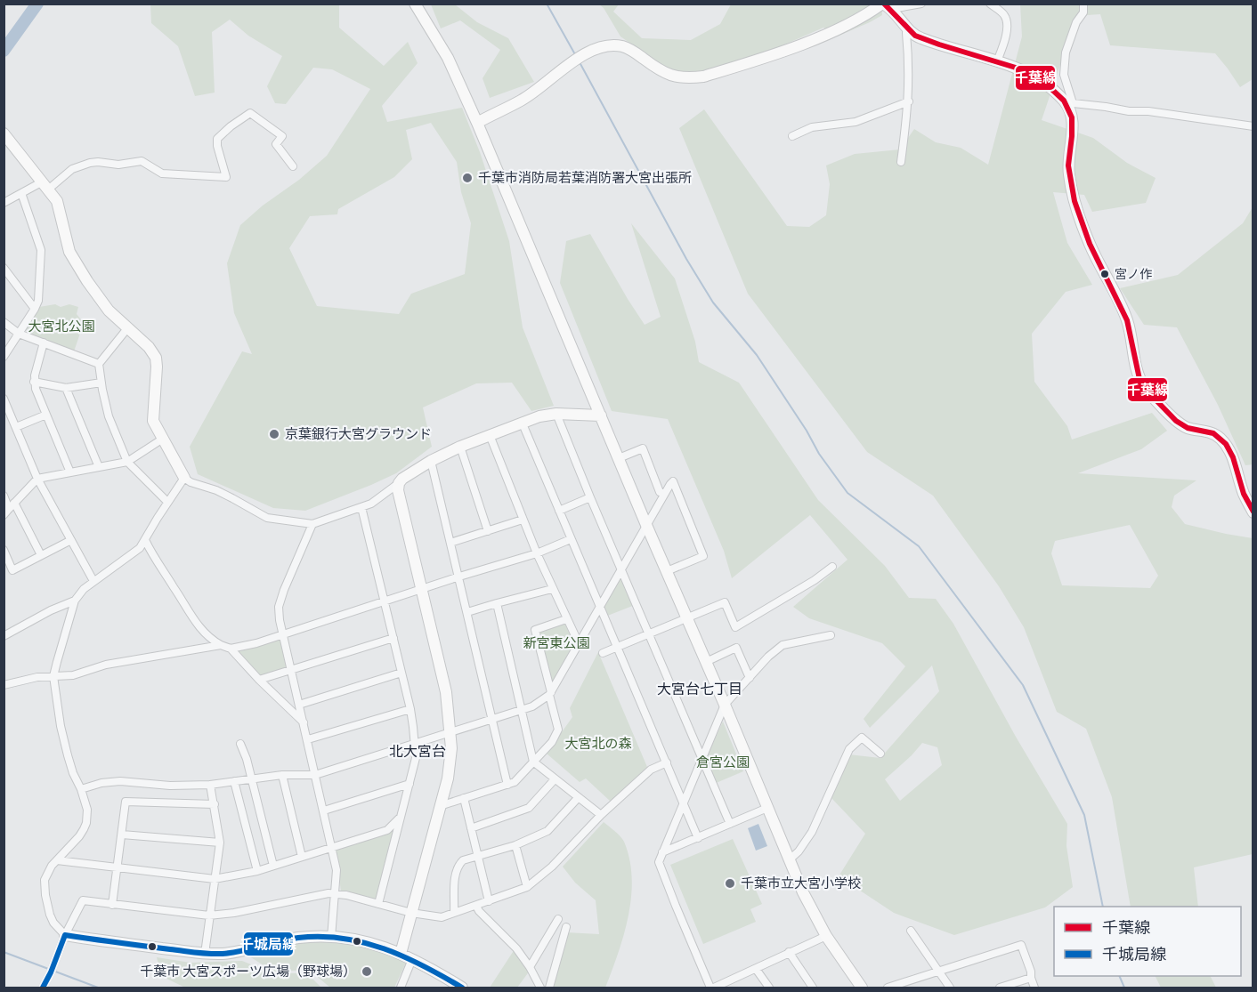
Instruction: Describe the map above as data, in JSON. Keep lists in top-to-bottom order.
{
  "districts": ["大宮台七丁目", "北大宮台"],
  "parks": [
    "大宮北公園",
    "新宮東公園",
    "大宮北の森",
    "倉宮公園"
  ],
  "places": [
    "千葉市消防局若葉消防署大宮出張所",
    "宮ノ作",
    "京葉銀行大宮グラウンド",
    "千葉市立大宮小学校",
    "千葉市 大宮スポーツ広場（野球場）"
  ],
  "lines": ["transit line 千葉線", "transit line 千城局線"],
  "legend": ["千葉線", "千城局線"]
}
